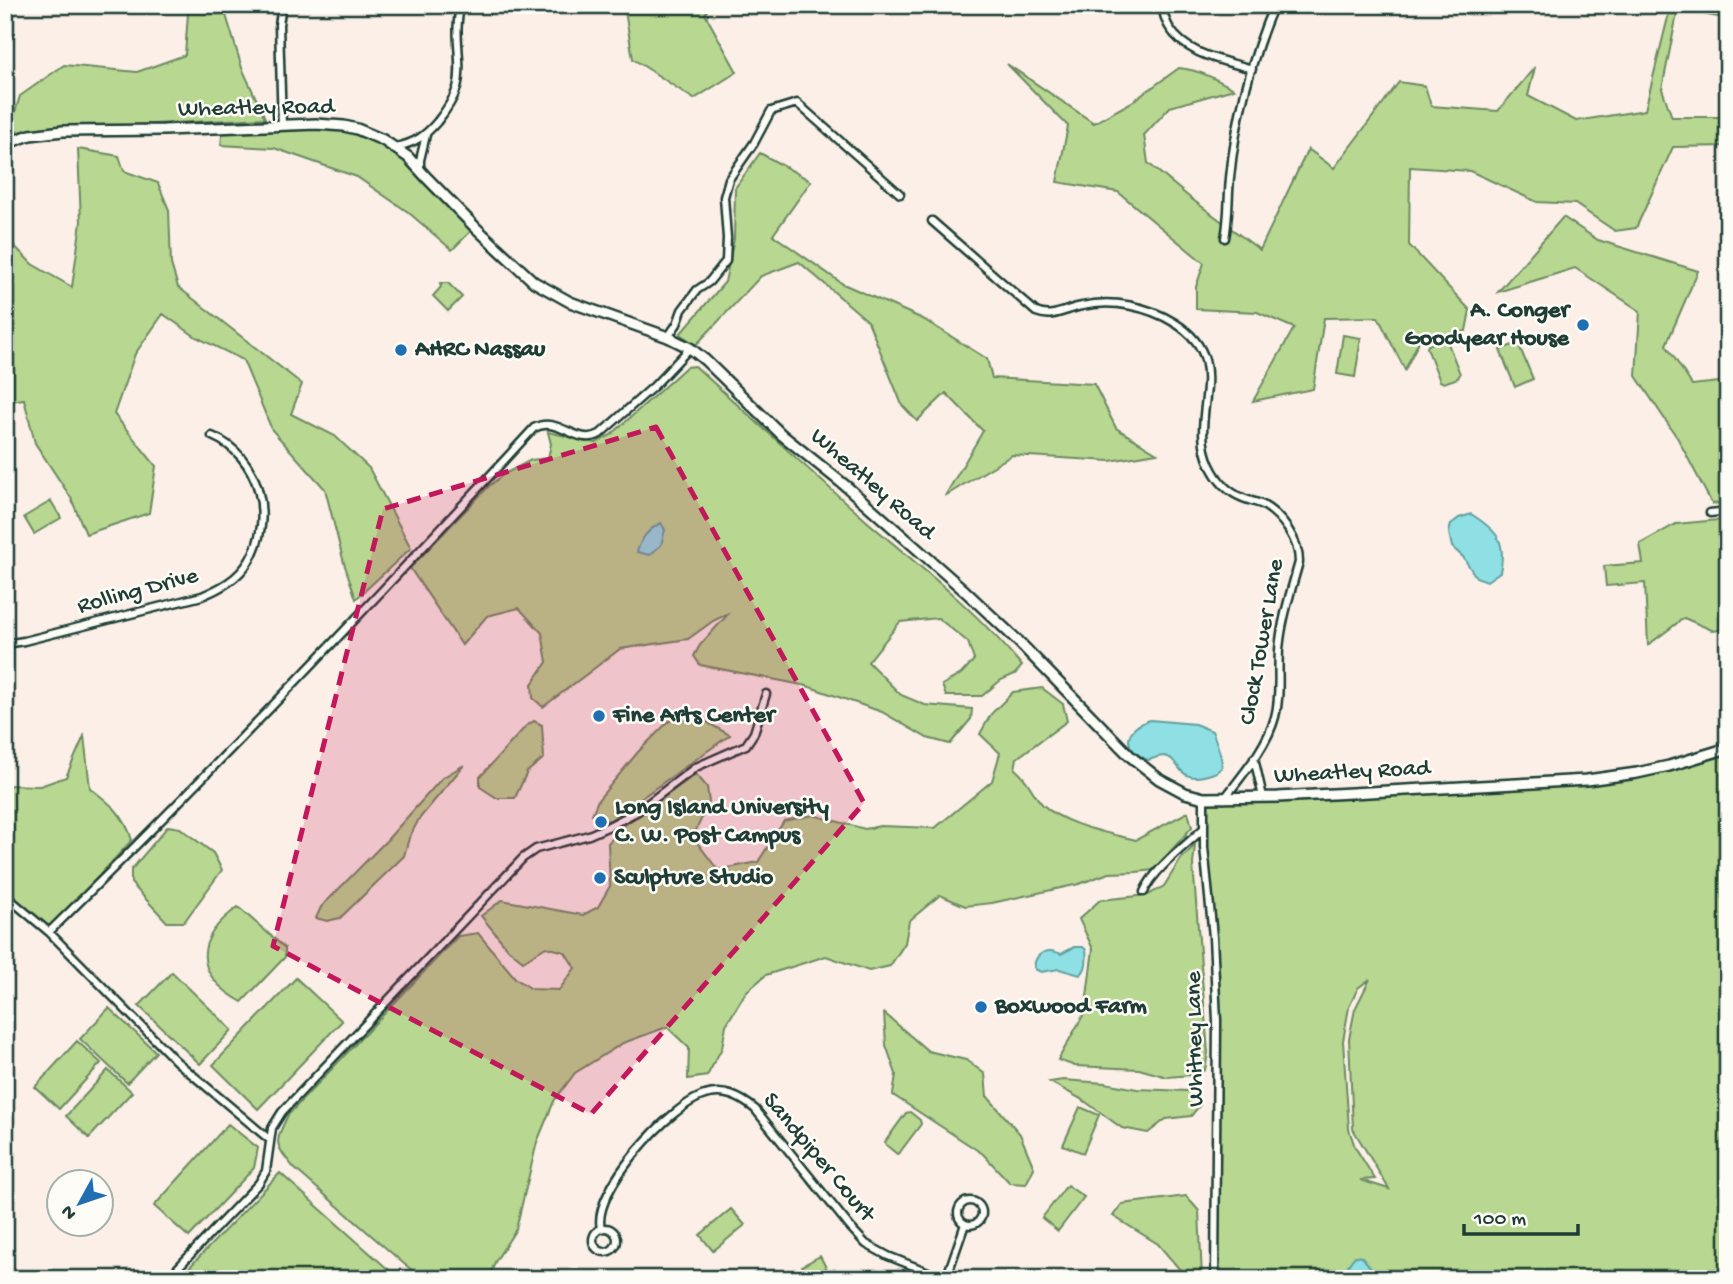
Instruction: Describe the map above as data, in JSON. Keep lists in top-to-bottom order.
{
  "streets": {
    "main road": ["Wheatley Road"],
    "street": [
      "Rolling Drive",
      "Clock Tower Lane",
      "Whitney Lane",
      "Sandpiper Court"
    ]
  },
  "crossings": [
    ["Wheatley Road", "Clock Tower Lane"],
    ["Wheatley Road", "Whitney Lane"]
  ],
  "places": [
    "A. Conger Goodyear House",
    "AHRC Nassau",
    "Fine Arts Center",
    "Long Island University C. W. Post Campus",
    "Sculpture Studio",
    "Boxwood Farm"
  ],
  "scale_bar": "100 m",
  "north": "bottom left"
}
